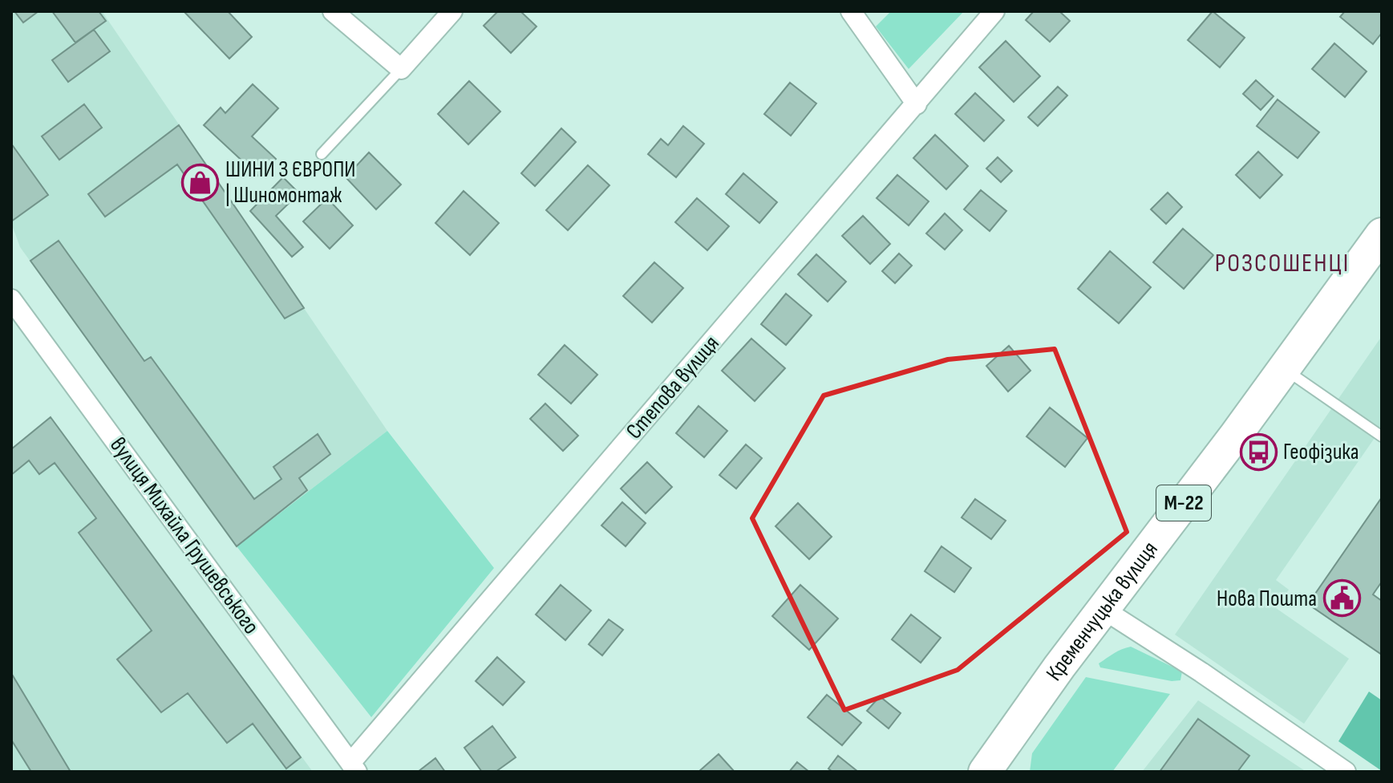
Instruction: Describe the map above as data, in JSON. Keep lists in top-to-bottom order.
{
  "streets": {
    "highway": ["М-22", "Кременчуцька вулиця"],
    "street": ["Степова вулиця", "вулиця Михайла Грушевського"]
  },
  "crossings": [
    ["Степова вулиця", "вулиця Михайла Грушевського"]
  ],
  "districts": ["РОЗСОШЕНЦІ"],
  "places": {
    "shop": ["ШИНИ З ЄВРОПИ | Шиномонтаж"],
    "bus stop": ["Геофізика"],
    "public building": ["Нова Пошта"]
  }
}
